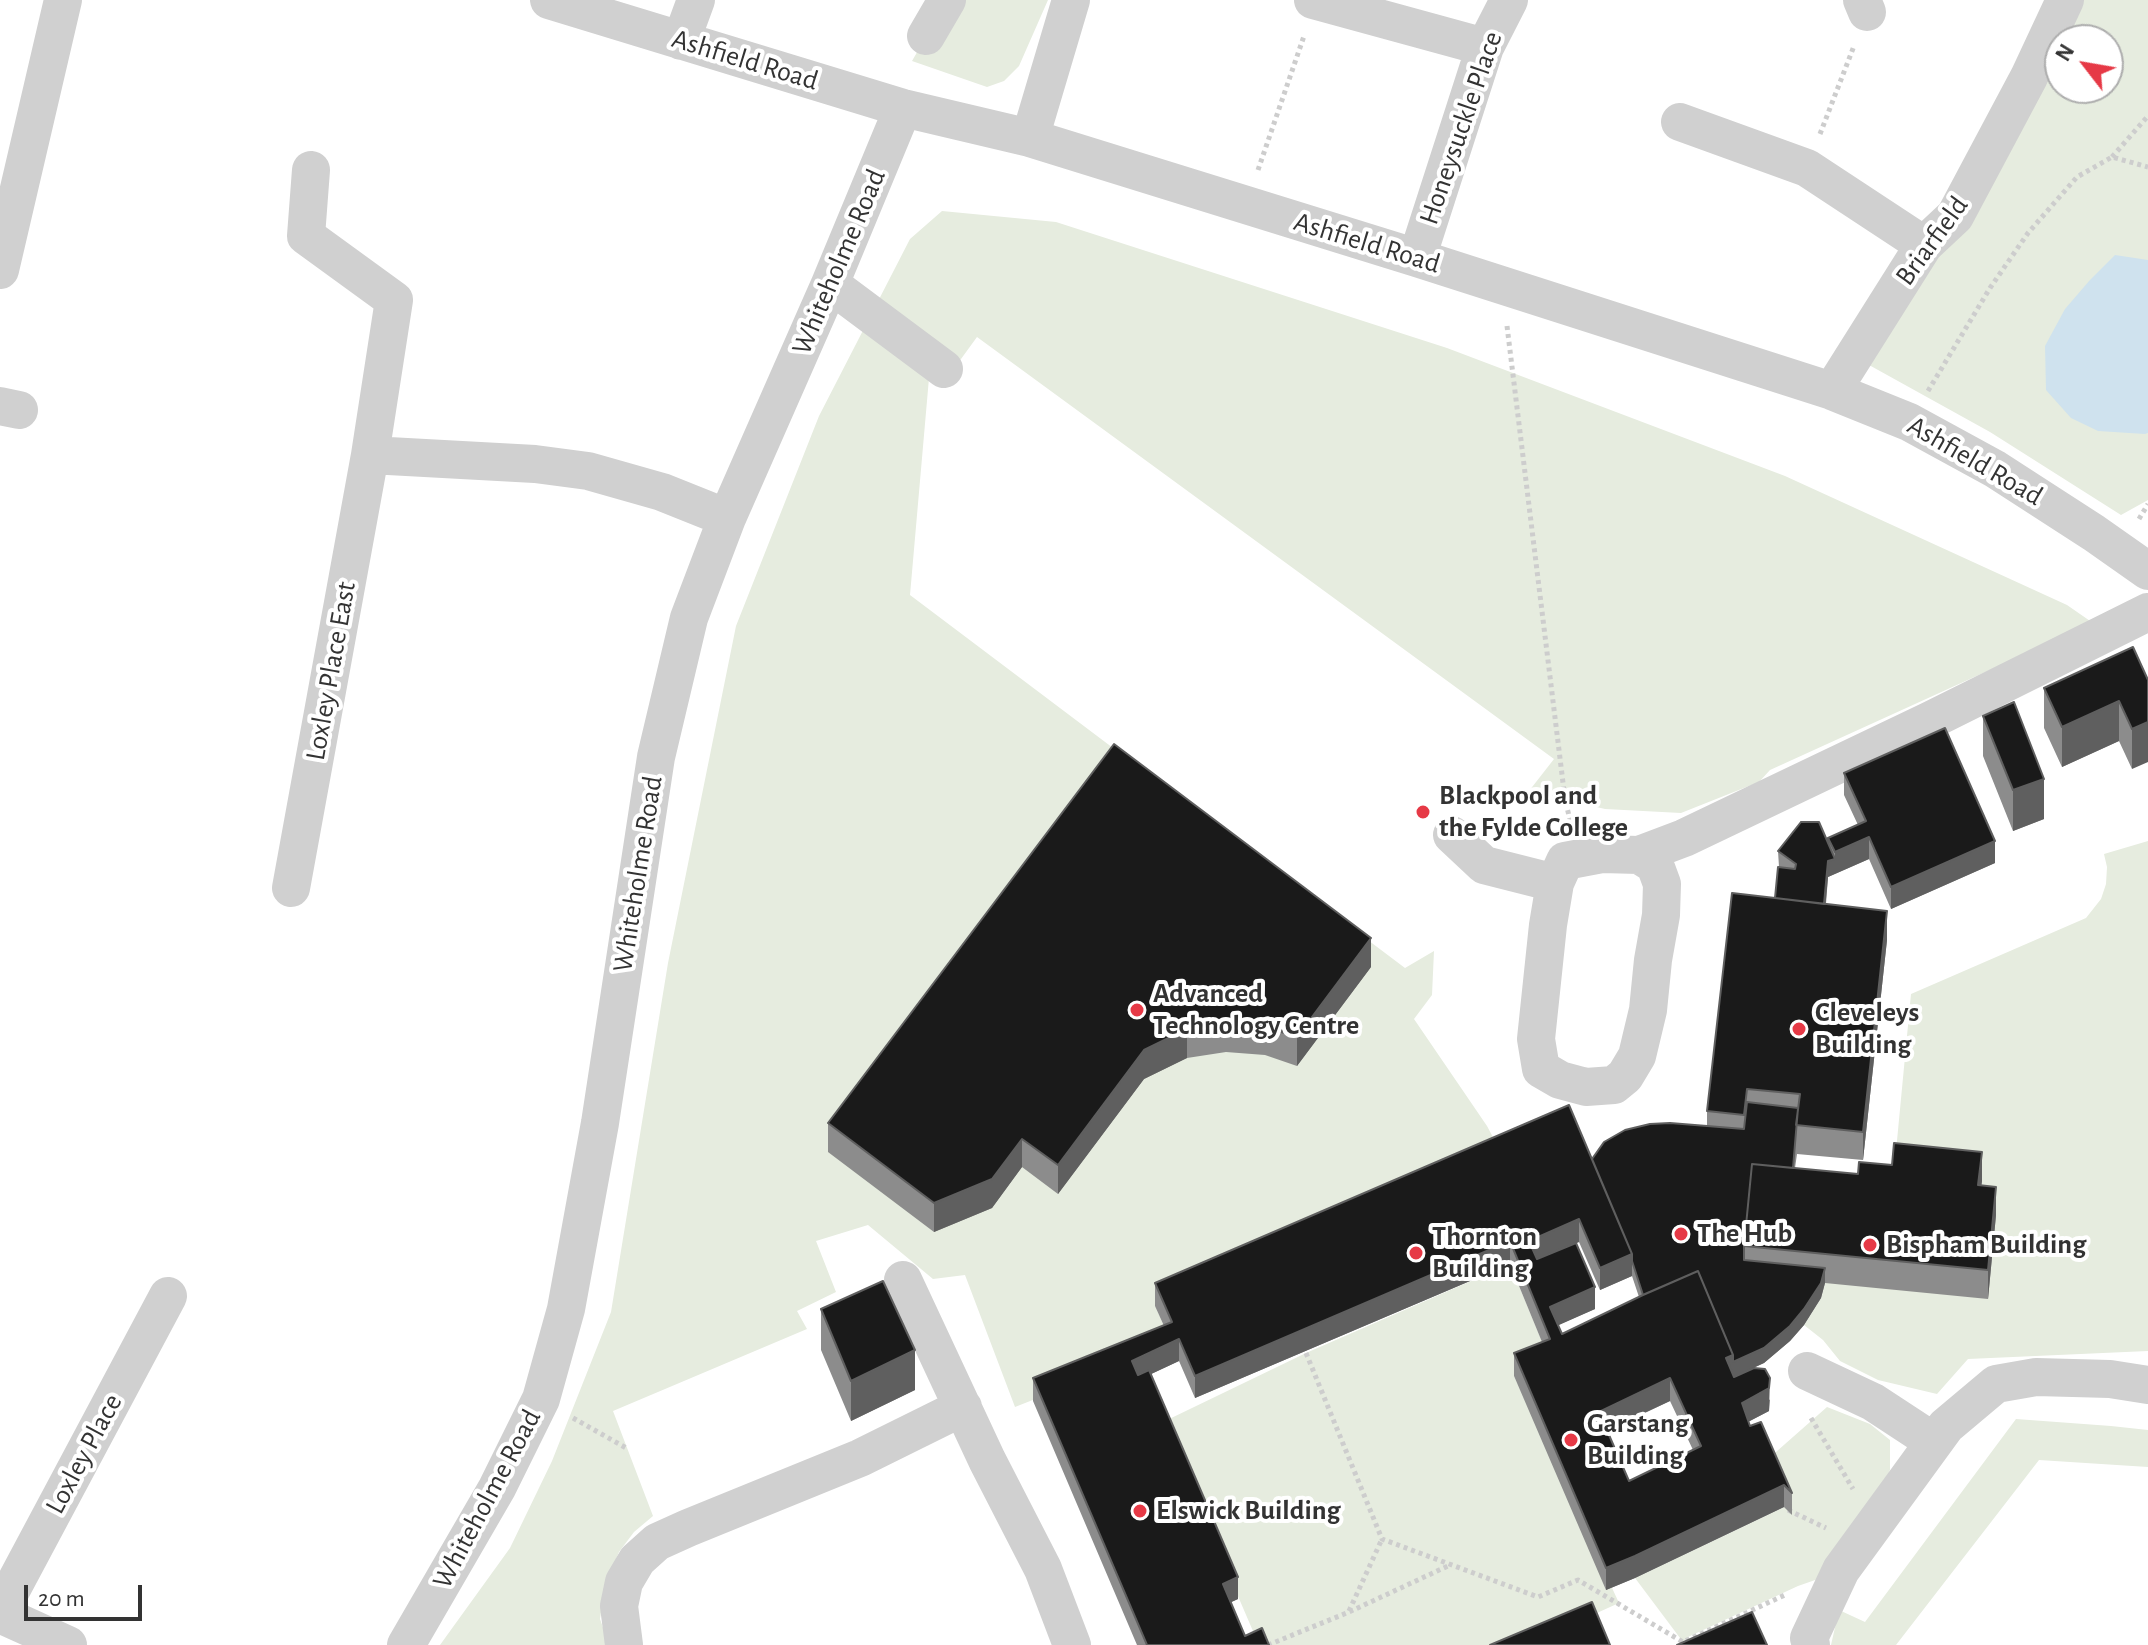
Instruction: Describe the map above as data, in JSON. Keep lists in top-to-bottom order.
{
  "streets": {
    "street": [
      "Ashfield Road",
      "Honeysuckle Place",
      "Briarfield",
      "Whiteholme Road",
      "Loxley Place East",
      "Loxley Place"
    ]
  },
  "crossings": [
    ["Ashfield Road", "Honeysuckle Place"],
    ["Ashfield Road", "Briarfield"],
    ["Ashfield Road", "Whiteholme Road"]
  ],
  "places": [
    "Blackpool and the Fylde College",
    "Advanced Technology Centre",
    "Cleveleys Building",
    "The Hub",
    "Bispham Building",
    "Thornton Building",
    "Garstang Building",
    "Elswick Building"
  ],
  "scale_bar": "20 m",
  "north": "top left"
}
